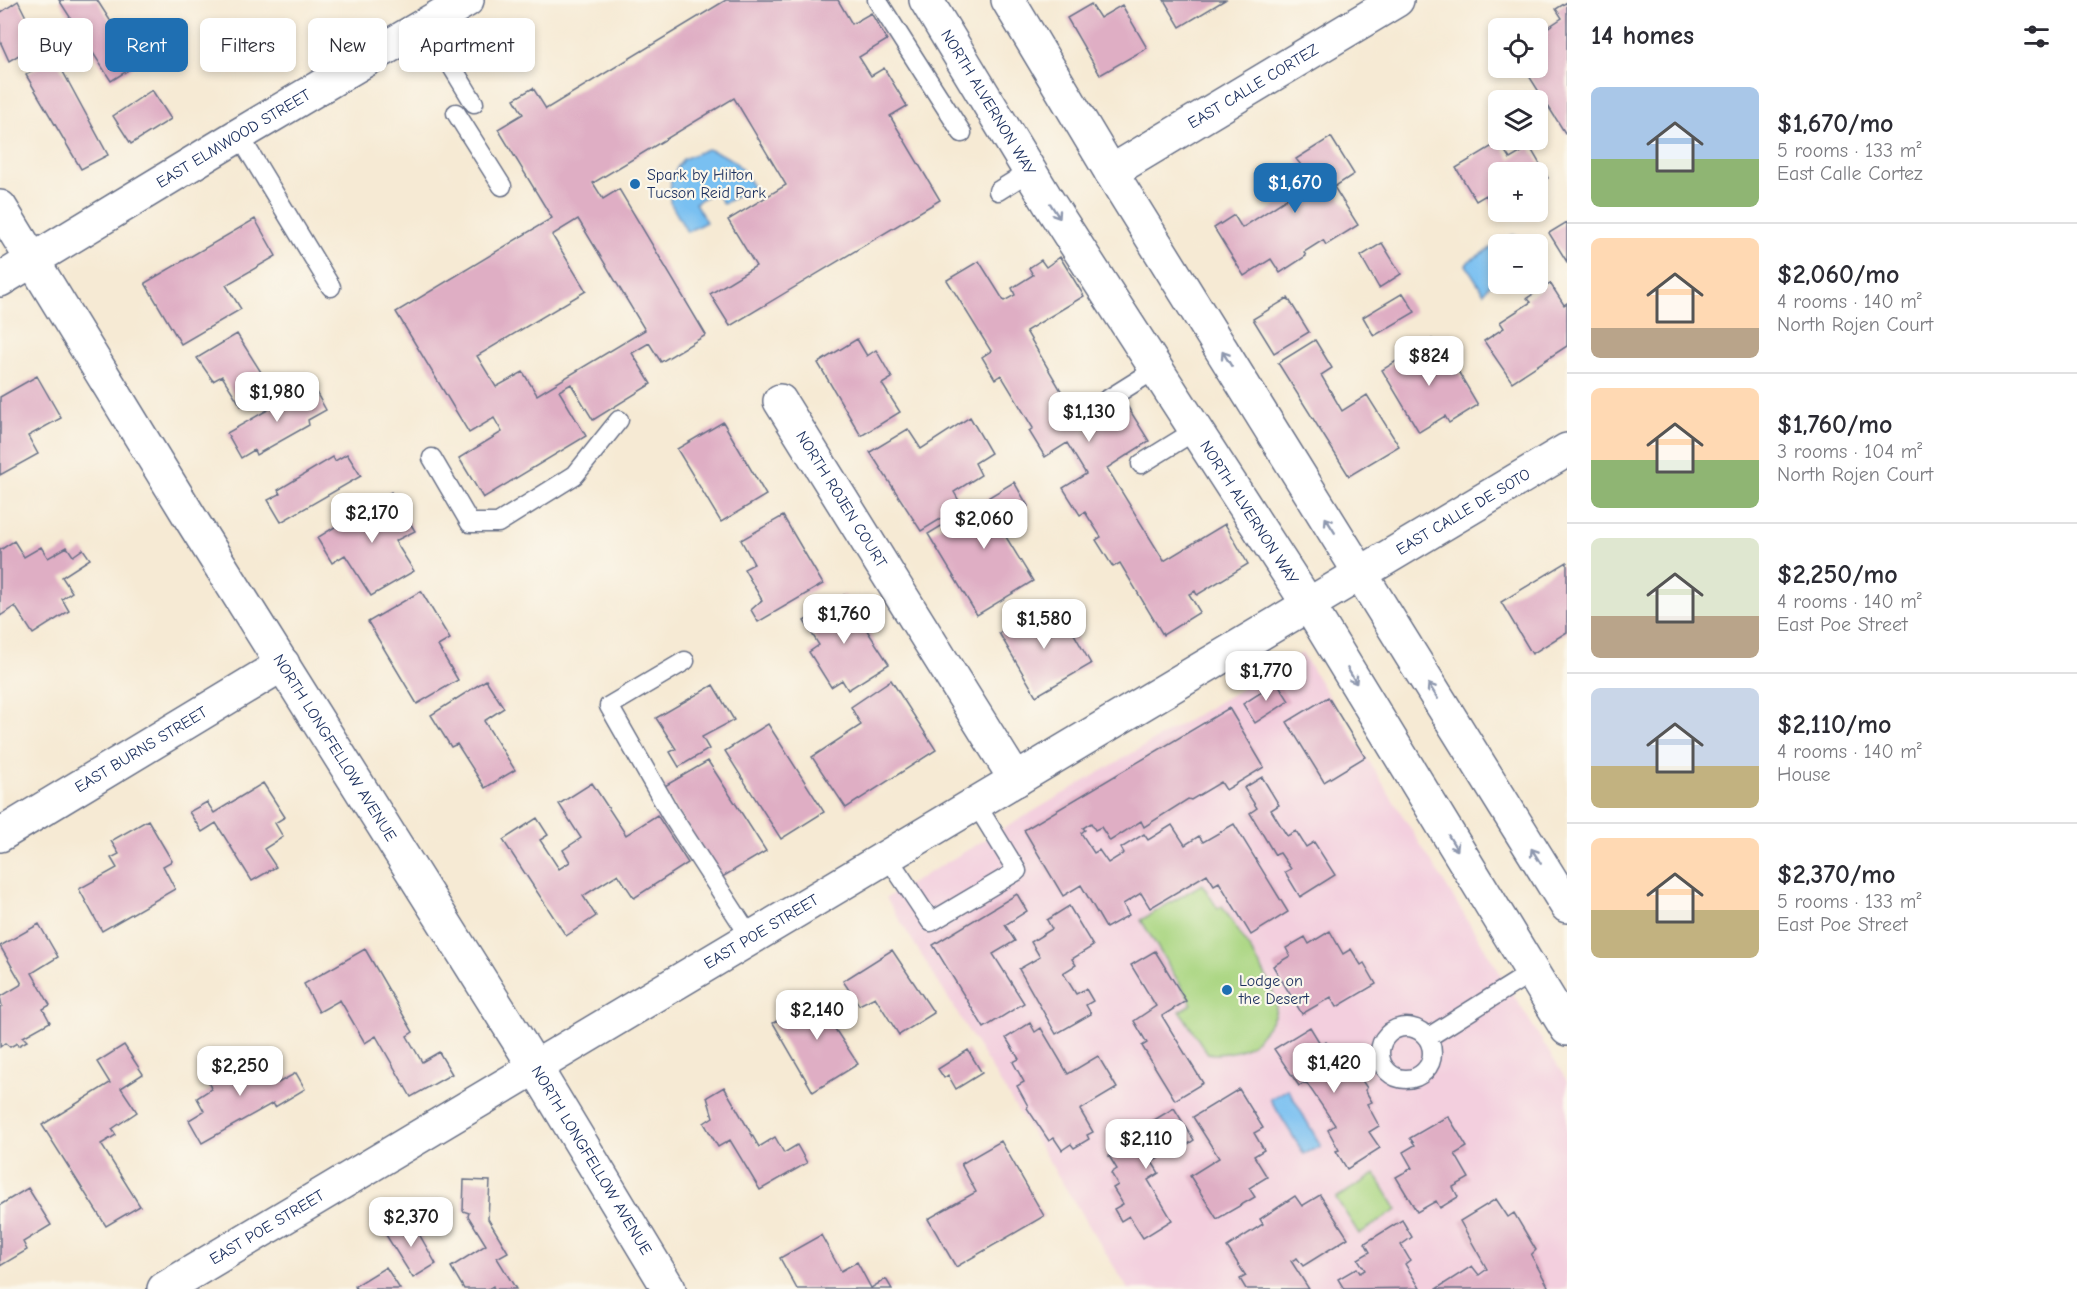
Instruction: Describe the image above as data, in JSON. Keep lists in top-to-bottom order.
{
  "streets": {
    "street": [
      "EAST CALLE CORTEZ",
      "NORTH ALVERNON WAY",
      "EAST ELMWOOD STREET",
      "NORTH ROJEN COURT",
      "EAST CALLE DE SOTO",
      "NORTH LONGFELLOW AVENUE",
      "EAST BURNS STREET",
      "EAST POE STREET"
    ]
  },
  "crossings": [
    ["NORTH ALVERNON WAY", "EAST POE STREET"],
    ["EAST ELMWOOD STREET", "NORTH LONGFELLOW AVENUE"],
    ["NORTH ROJEN COURT", "EAST POE STREET"],
    ["EAST CALLE DE SOTO", "EAST POE STREET"],
    ["NORTH LONGFELLOW AVENUE", "EAST BURNS STREET"],
    ["NORTH LONGFELLOW AVENUE", "EAST POE STREET"]
  ],
  "places": ["Spark by Hilton Tucson Reid Park", "Lodge on the Desert"],
  "page": {
    "heading": "14 homes",
    "map_buttons": ["+", "−"],
    "chip": [
      "Buy",
      "Rent",
      "Filters",
      "New",
      "Apartment"
    ],
    "list": [
      {
        "name": "$1,670/mo",
        "note": "5 rooms · 133 m² · East Calle Cortez"
      },
      {
        "name": "$2,060/mo",
        "note": "4 rooms · 140 m² · North Rojen Court"
      },
      {
        "name": "$1,760/mo",
        "note": "3 rooms · 104 m² · North Rojen Court"
      },
      {
        "name": "$2,250/mo",
        "note": "4 rooms · 140 m² · East Poe Street"
      },
      {
        "name": "$2,110/mo",
        "note": "4 rooms · 140 m² · House"
      },
      {
        "name": "$2,370/mo",
        "note": "5 rooms · 133 m² · East Poe Street"
      }
    ],
    "price": [
      "$1,670",
      "$824",
      "$1,980",
      "$1,130",
      "$2,170",
      "$2,060",
      "$1,760",
      "$1,580",
      "$1,770",
      "$2,140",
      "$1,420",
      "$2,250",
      "$2,110",
      "$2,370"
    ]
  }
}
